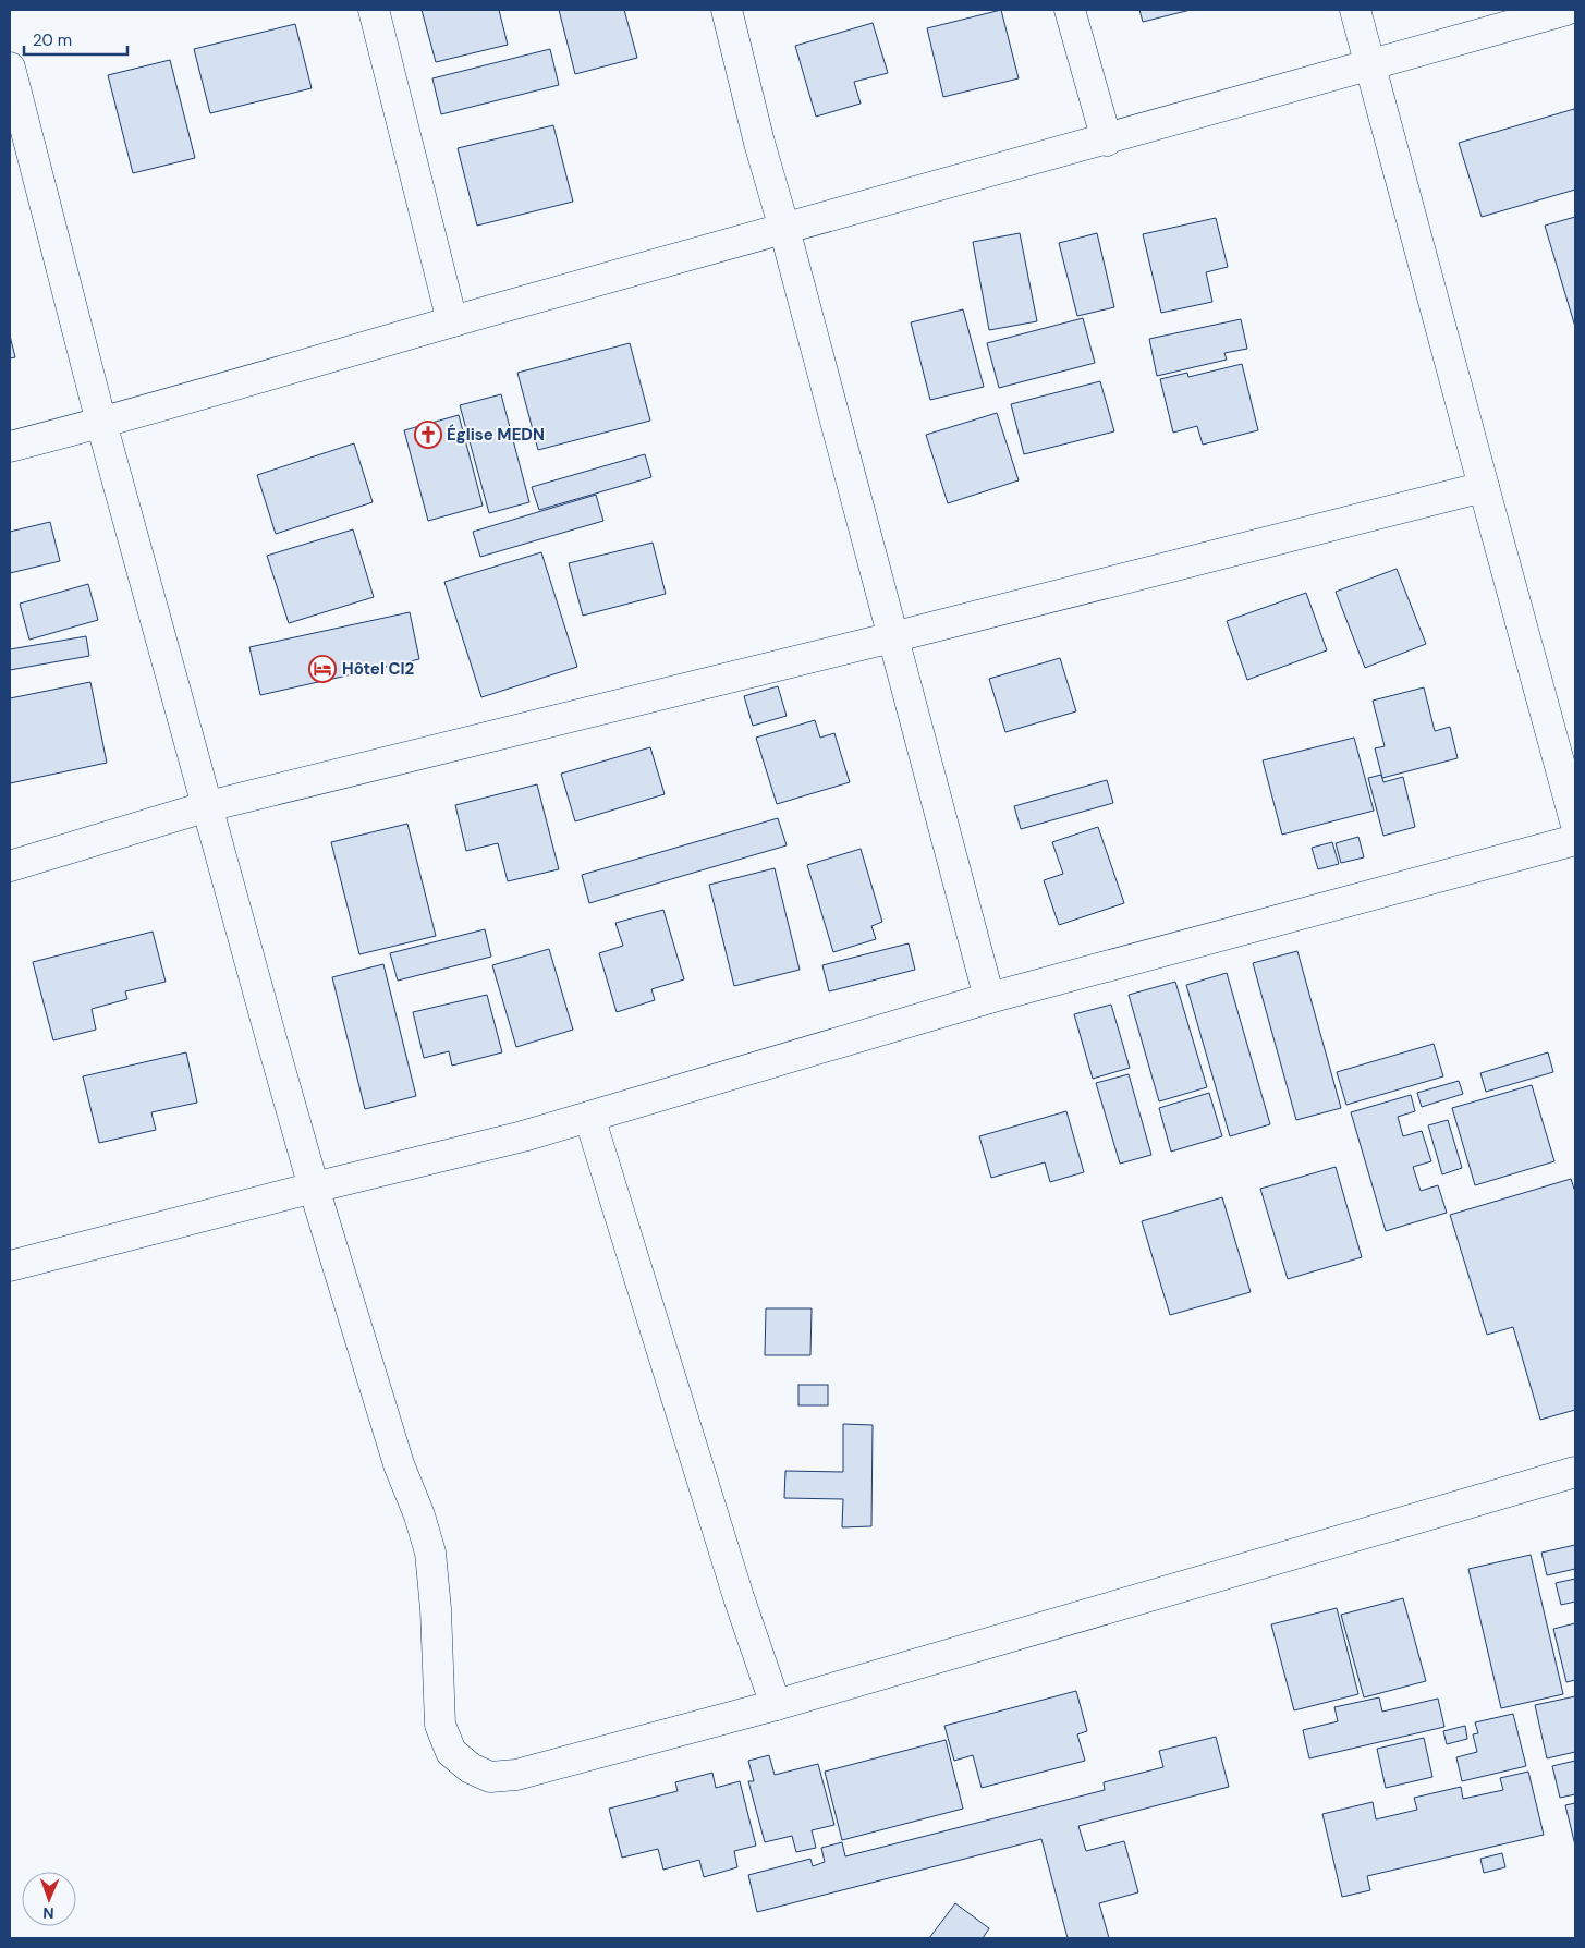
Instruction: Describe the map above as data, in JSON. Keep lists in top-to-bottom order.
{
  "places": {
    "church": ["Église MEDN"],
    "hotel": ["Hôtel CI2"]
  },
  "scale_bar": "20 m",
  "north": "bottom"
}
